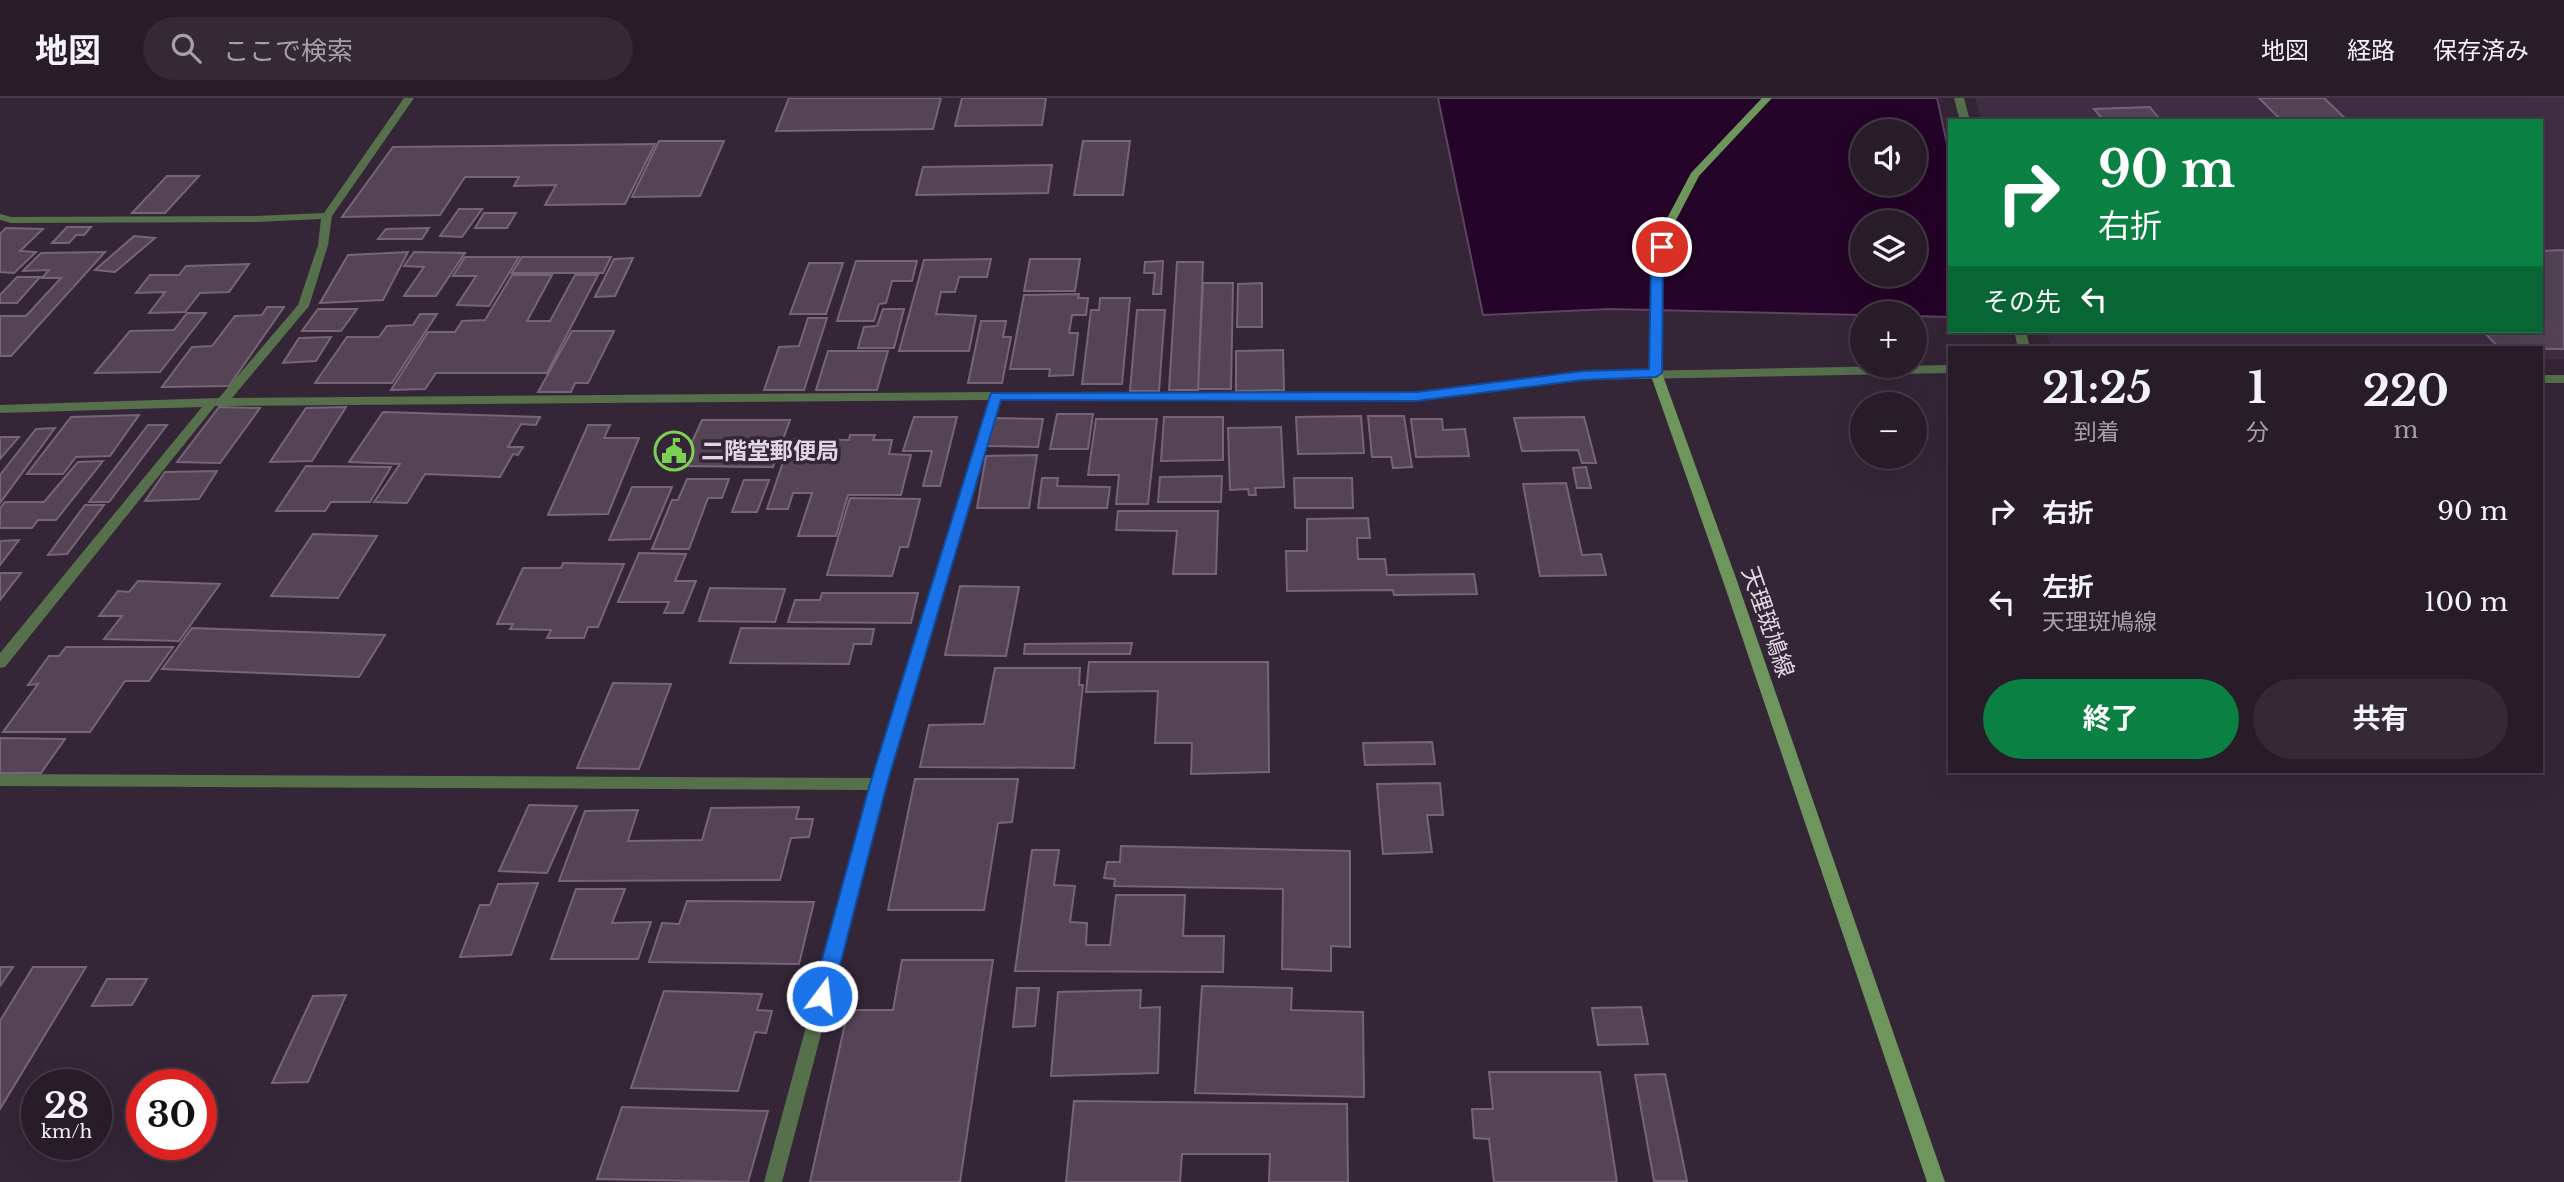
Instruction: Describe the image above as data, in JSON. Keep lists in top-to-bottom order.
{
  "streets": {
    "main road": ["天理斑鳩線"]
  },
  "places": {
    "public building": ["二階堂郵便局"]
  },
  "page": {
    "header": "地図",
    "search": "ここで検索",
    "nav": ["地図", "経路", "保存済み"],
    "map_buttons": ["+", "−"],
    "turn": ["90 m", "右折"],
    "then": "その先",
    "eta": [
      "21:25",
      "到着",
      "1",
      "分",
      "220",
      "m"
    ],
    "list": [
      {
        "name": "右折",
        "value": "90 m"
      },
      {
        "name": "左折",
        "note": "天理斑鳩線",
        "value": "100 m"
      }
    ],
    "buttons": ["終了", "共有"],
    "speed": "28 km/h",
    "limit": "30"
  }
}
